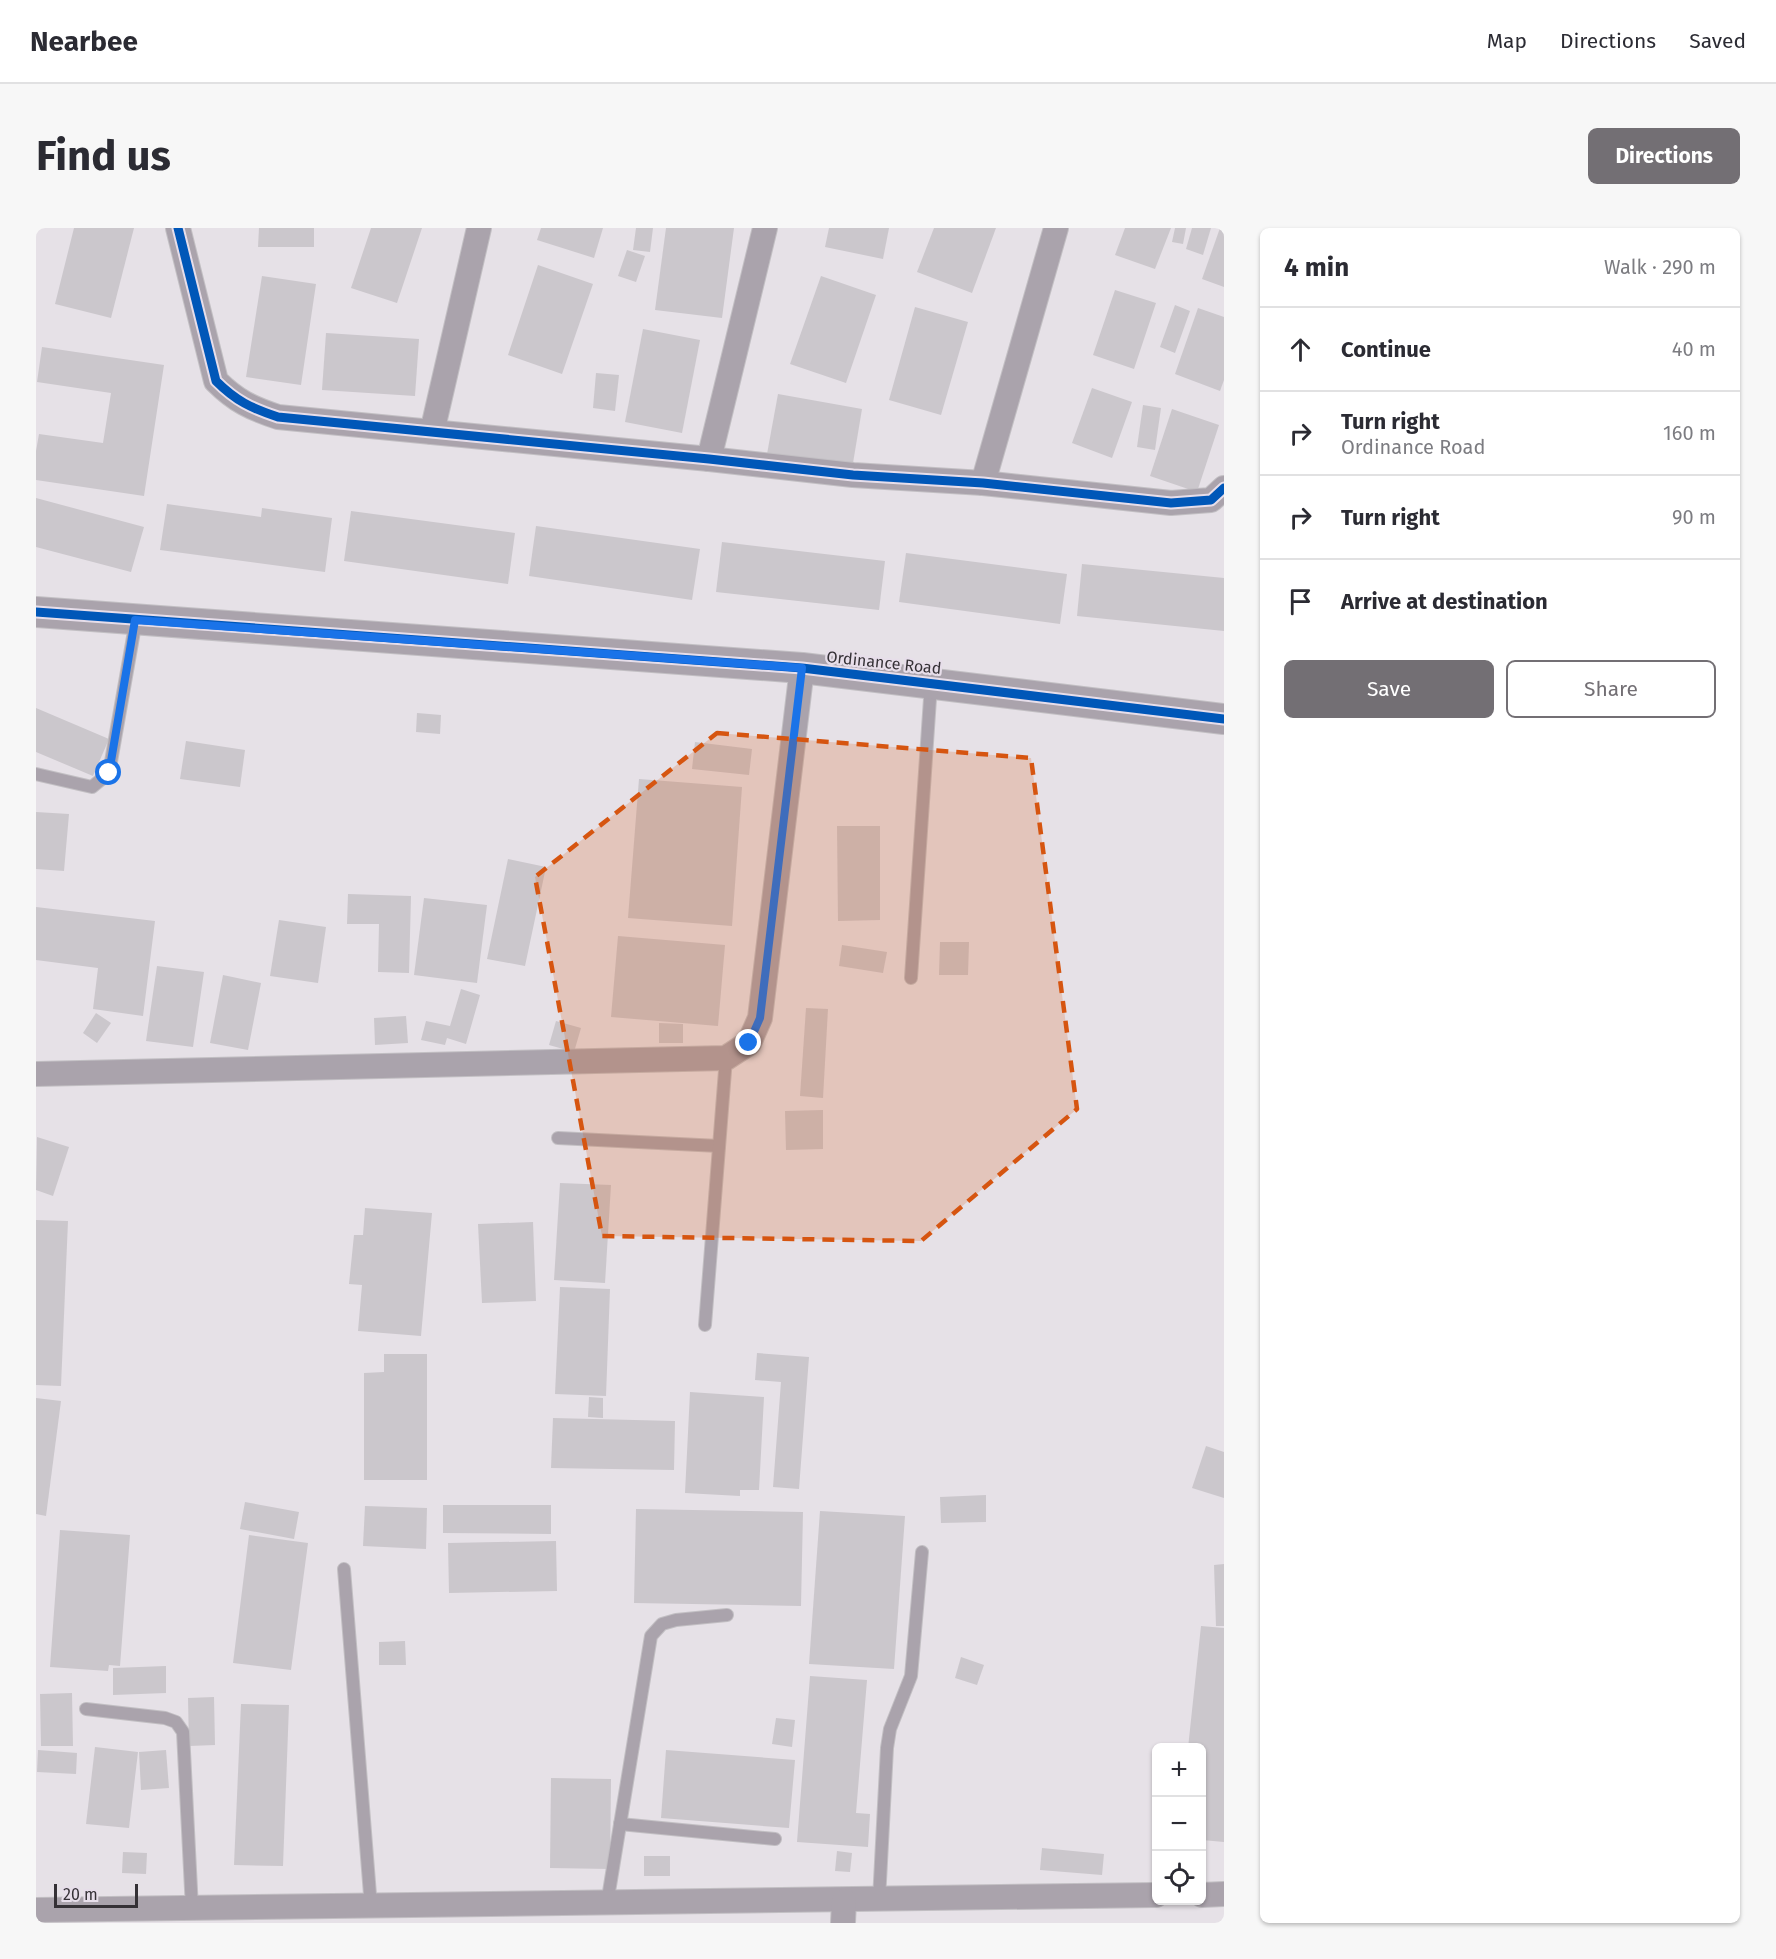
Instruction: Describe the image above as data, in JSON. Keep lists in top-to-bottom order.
{
  "streets": {
    "street": ["Ordinance Road"]
  },
  "scale_bar": "20 m",
  "page": {
    "header": "Nearbee",
    "nav": ["Map", "Directions", "Saved"],
    "buttons": [
      "Directions",
      ["Save", "Share"]
    ],
    "title": "Find us",
    "heading": ["4 min", "Walk · 290 m"],
    "list": [
      ["Continue", "40 m"],
      ["Turn right", "Ordinance Road", "160 m"],
      ["Turn right", "90 m"],
      "Arrive at destination"
    ],
    "map_buttons": ["+", "−"],
    "scale": "20 m"
  }
}
